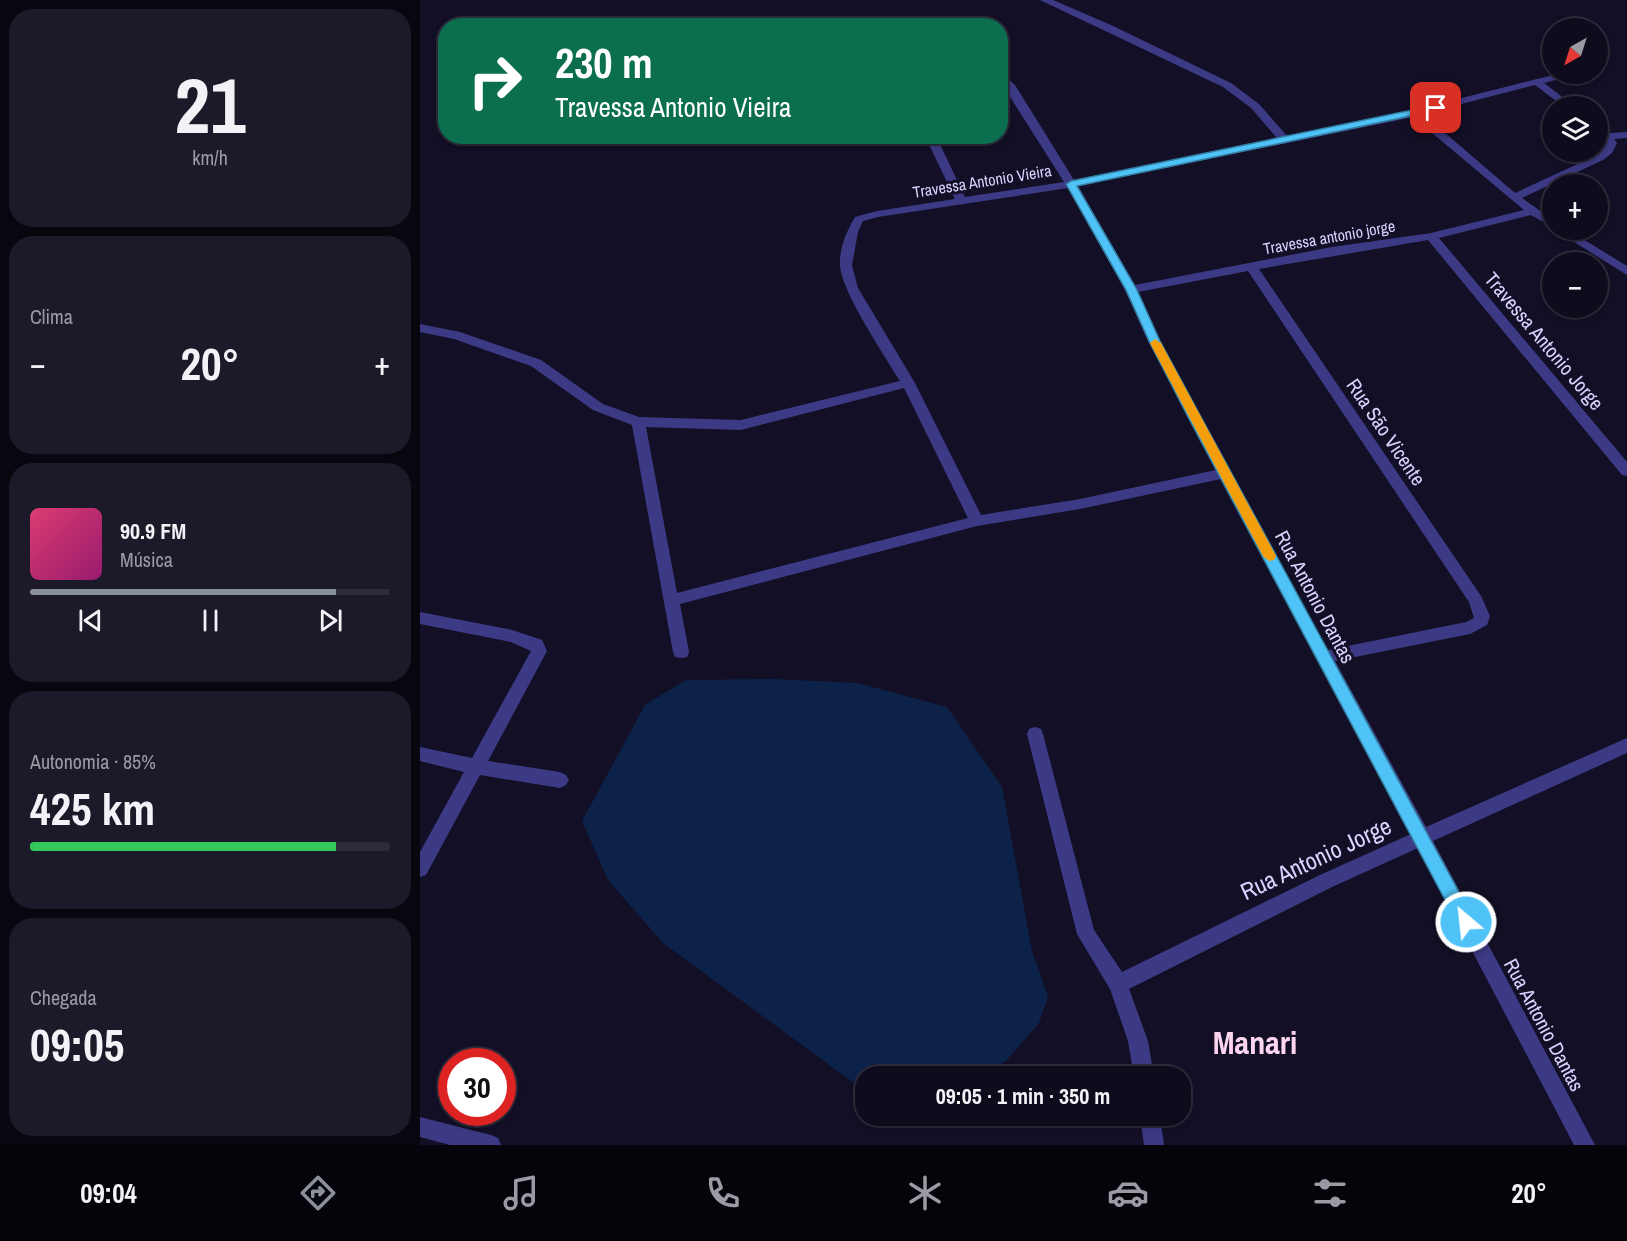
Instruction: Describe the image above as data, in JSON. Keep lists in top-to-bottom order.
{
  "streets": {
    "street": [
      "Travessa Antonio Vieira",
      "Travessa antonio jorge",
      "Travessa Antonio Jorge",
      "Rua São Vicente",
      "Rua Antonio Dantas",
      "Rua Antonio Jorge"
    ]
  },
  "crossings": [
    ["Travessa Antonio Vieira", "Rua Antonio Dantas"],
    ["Travessa antonio jorge", "Travessa Antonio Jorge"],
    ["Travessa antonio jorge", "Rua São Vicente"],
    ["Travessa antonio jorge", "Rua Antonio Dantas"],
    ["Rua São Vicente", "Rua Antonio Dantas"],
    ["Rua Antonio Dantas", "Rua Antonio Jorge"]
  ],
  "districts": ["Manari"],
  "north": "bottom left",
  "page": {
    "tile": [
      ["21", "km/h"],
      "Clima",
      ["Autonomia · 85%", "425 km"],
      ["Chegada", "09:05"]
    ],
    "map_buttons": ["+", "−"],
    "turn": ["230 m", "Travessa Antonio Vieira"],
    "heat": ["−", "20°", "+"],
    "song": ["90.9 FM", "Música"],
    "limit": "30",
    "trip": "09:05 · 1 min · 350 m",
    "tabs": ["09:04", "20°"]
  }
}
